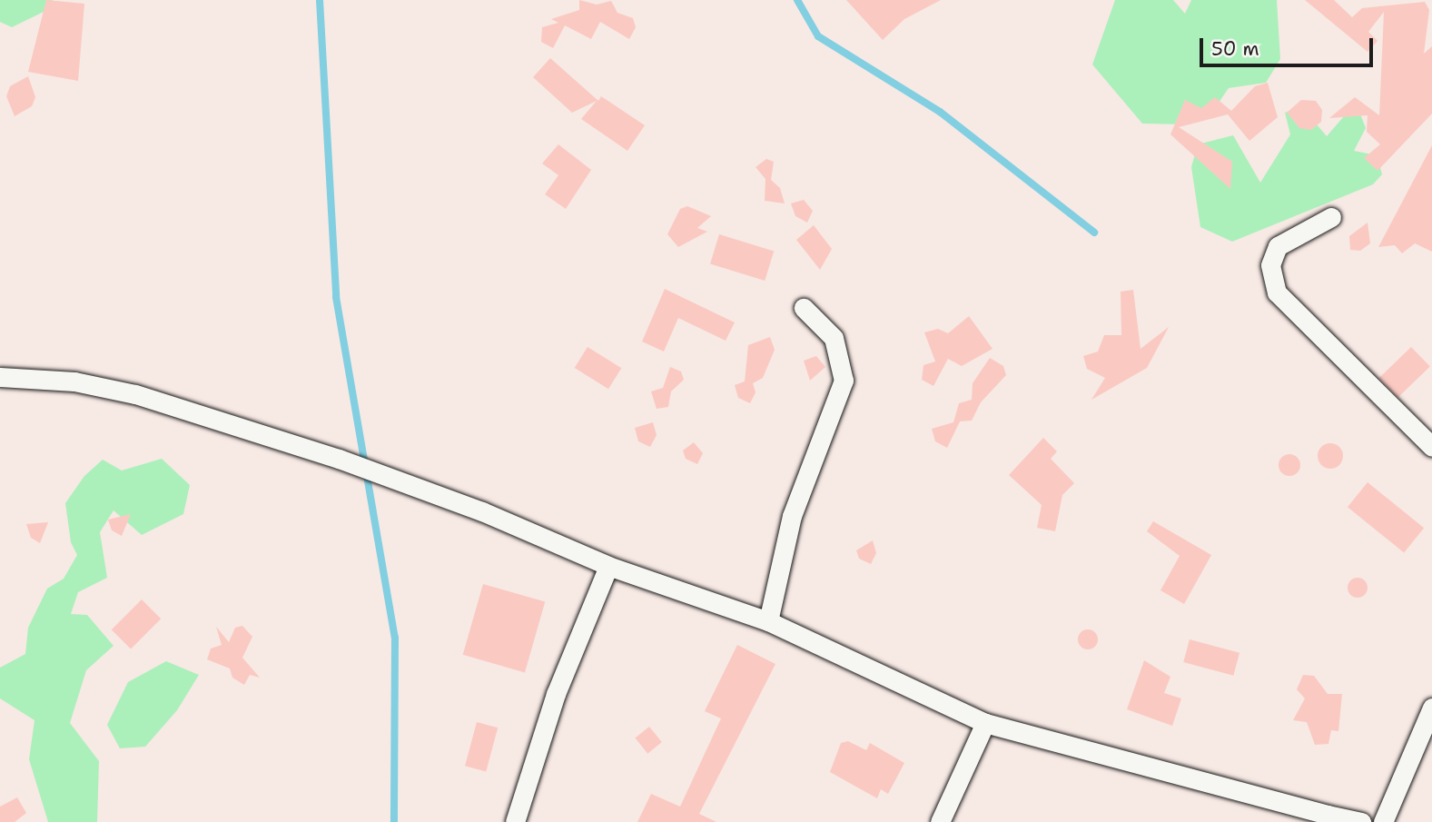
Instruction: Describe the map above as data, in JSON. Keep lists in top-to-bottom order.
{
  "scale_bar": "50 m"
}
